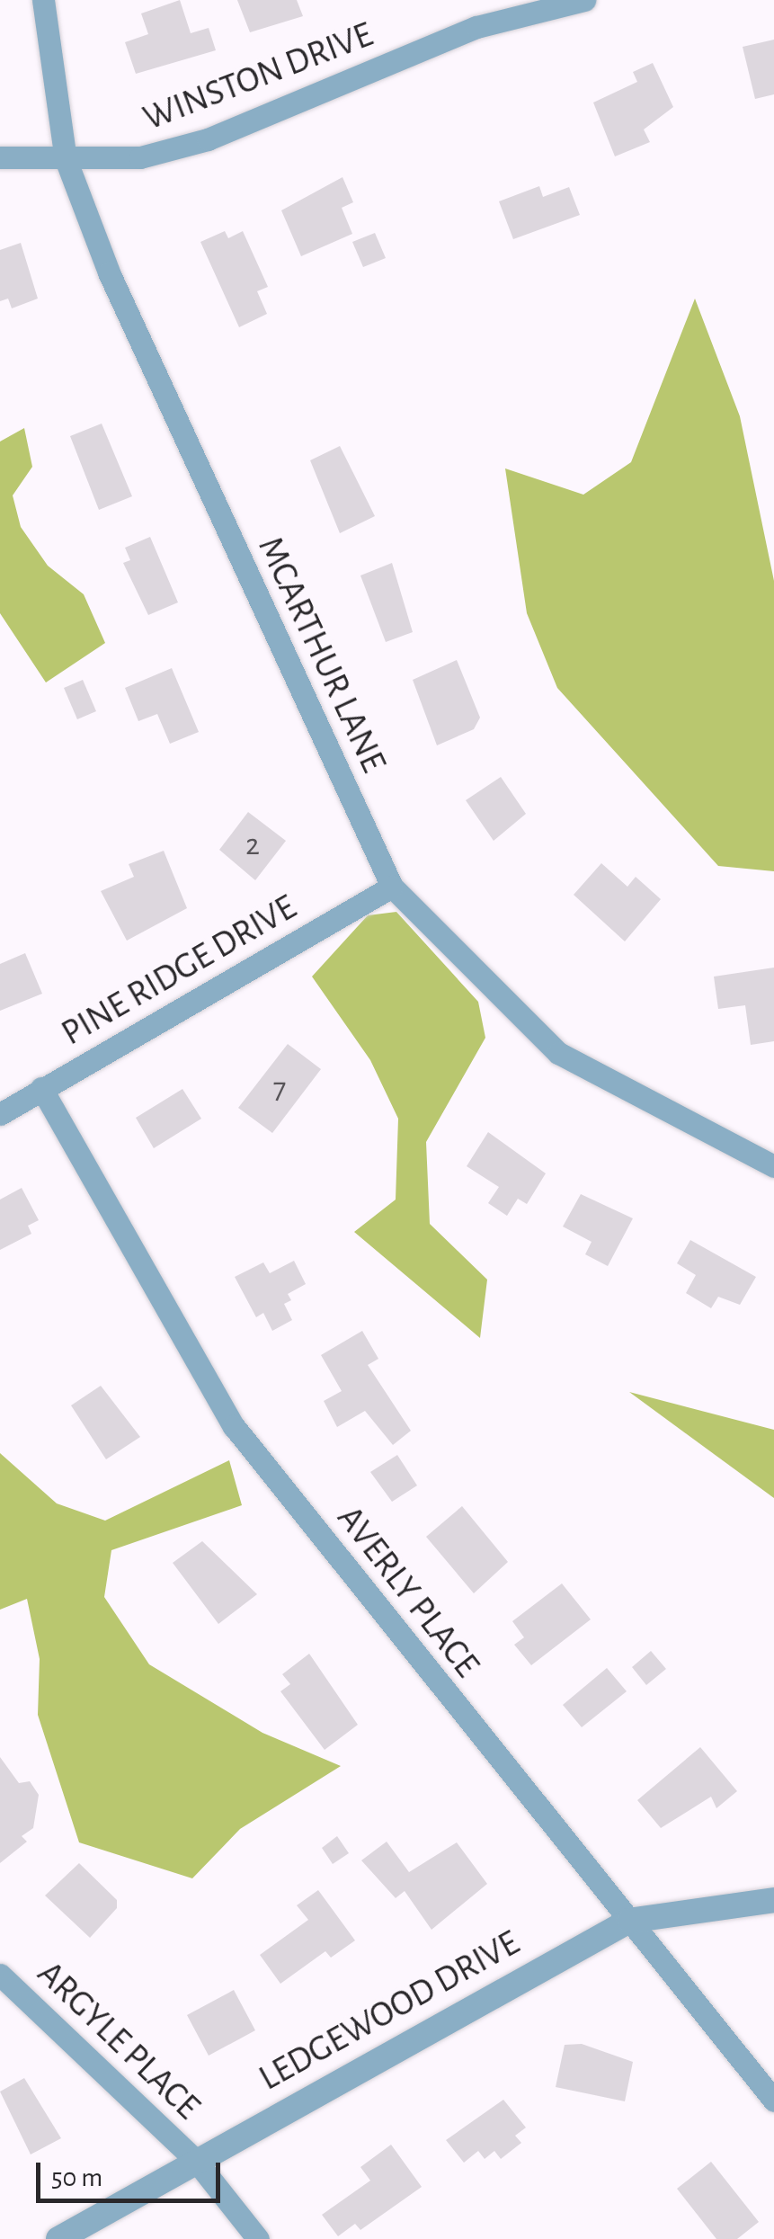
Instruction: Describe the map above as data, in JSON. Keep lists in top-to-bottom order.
{
  "streets": {
    "street": [
      "WINSTON DRIVE",
      "MCARTHUR LANE",
      "PINE RIDGE DRIVE",
      "AVERLY PLACE",
      "LEDGEWOOD DRIVE",
      "ARGYLE PLACE"
    ]
  },
  "crossings": [
    ["WINSTON DRIVE", "MCARTHUR LANE"],
    ["MCARTHUR LANE", "PINE RIDGE DRIVE"],
    ["PINE RIDGE DRIVE", "AVERLY PLACE"],
    ["AVERLY PLACE", "LEDGEWOOD DRIVE"],
    ["LEDGEWOOD DRIVE", "ARGYLE PLACE"]
  ],
  "house_numbers": ["2", "7"],
  "scale_bar": "50 m"
}
